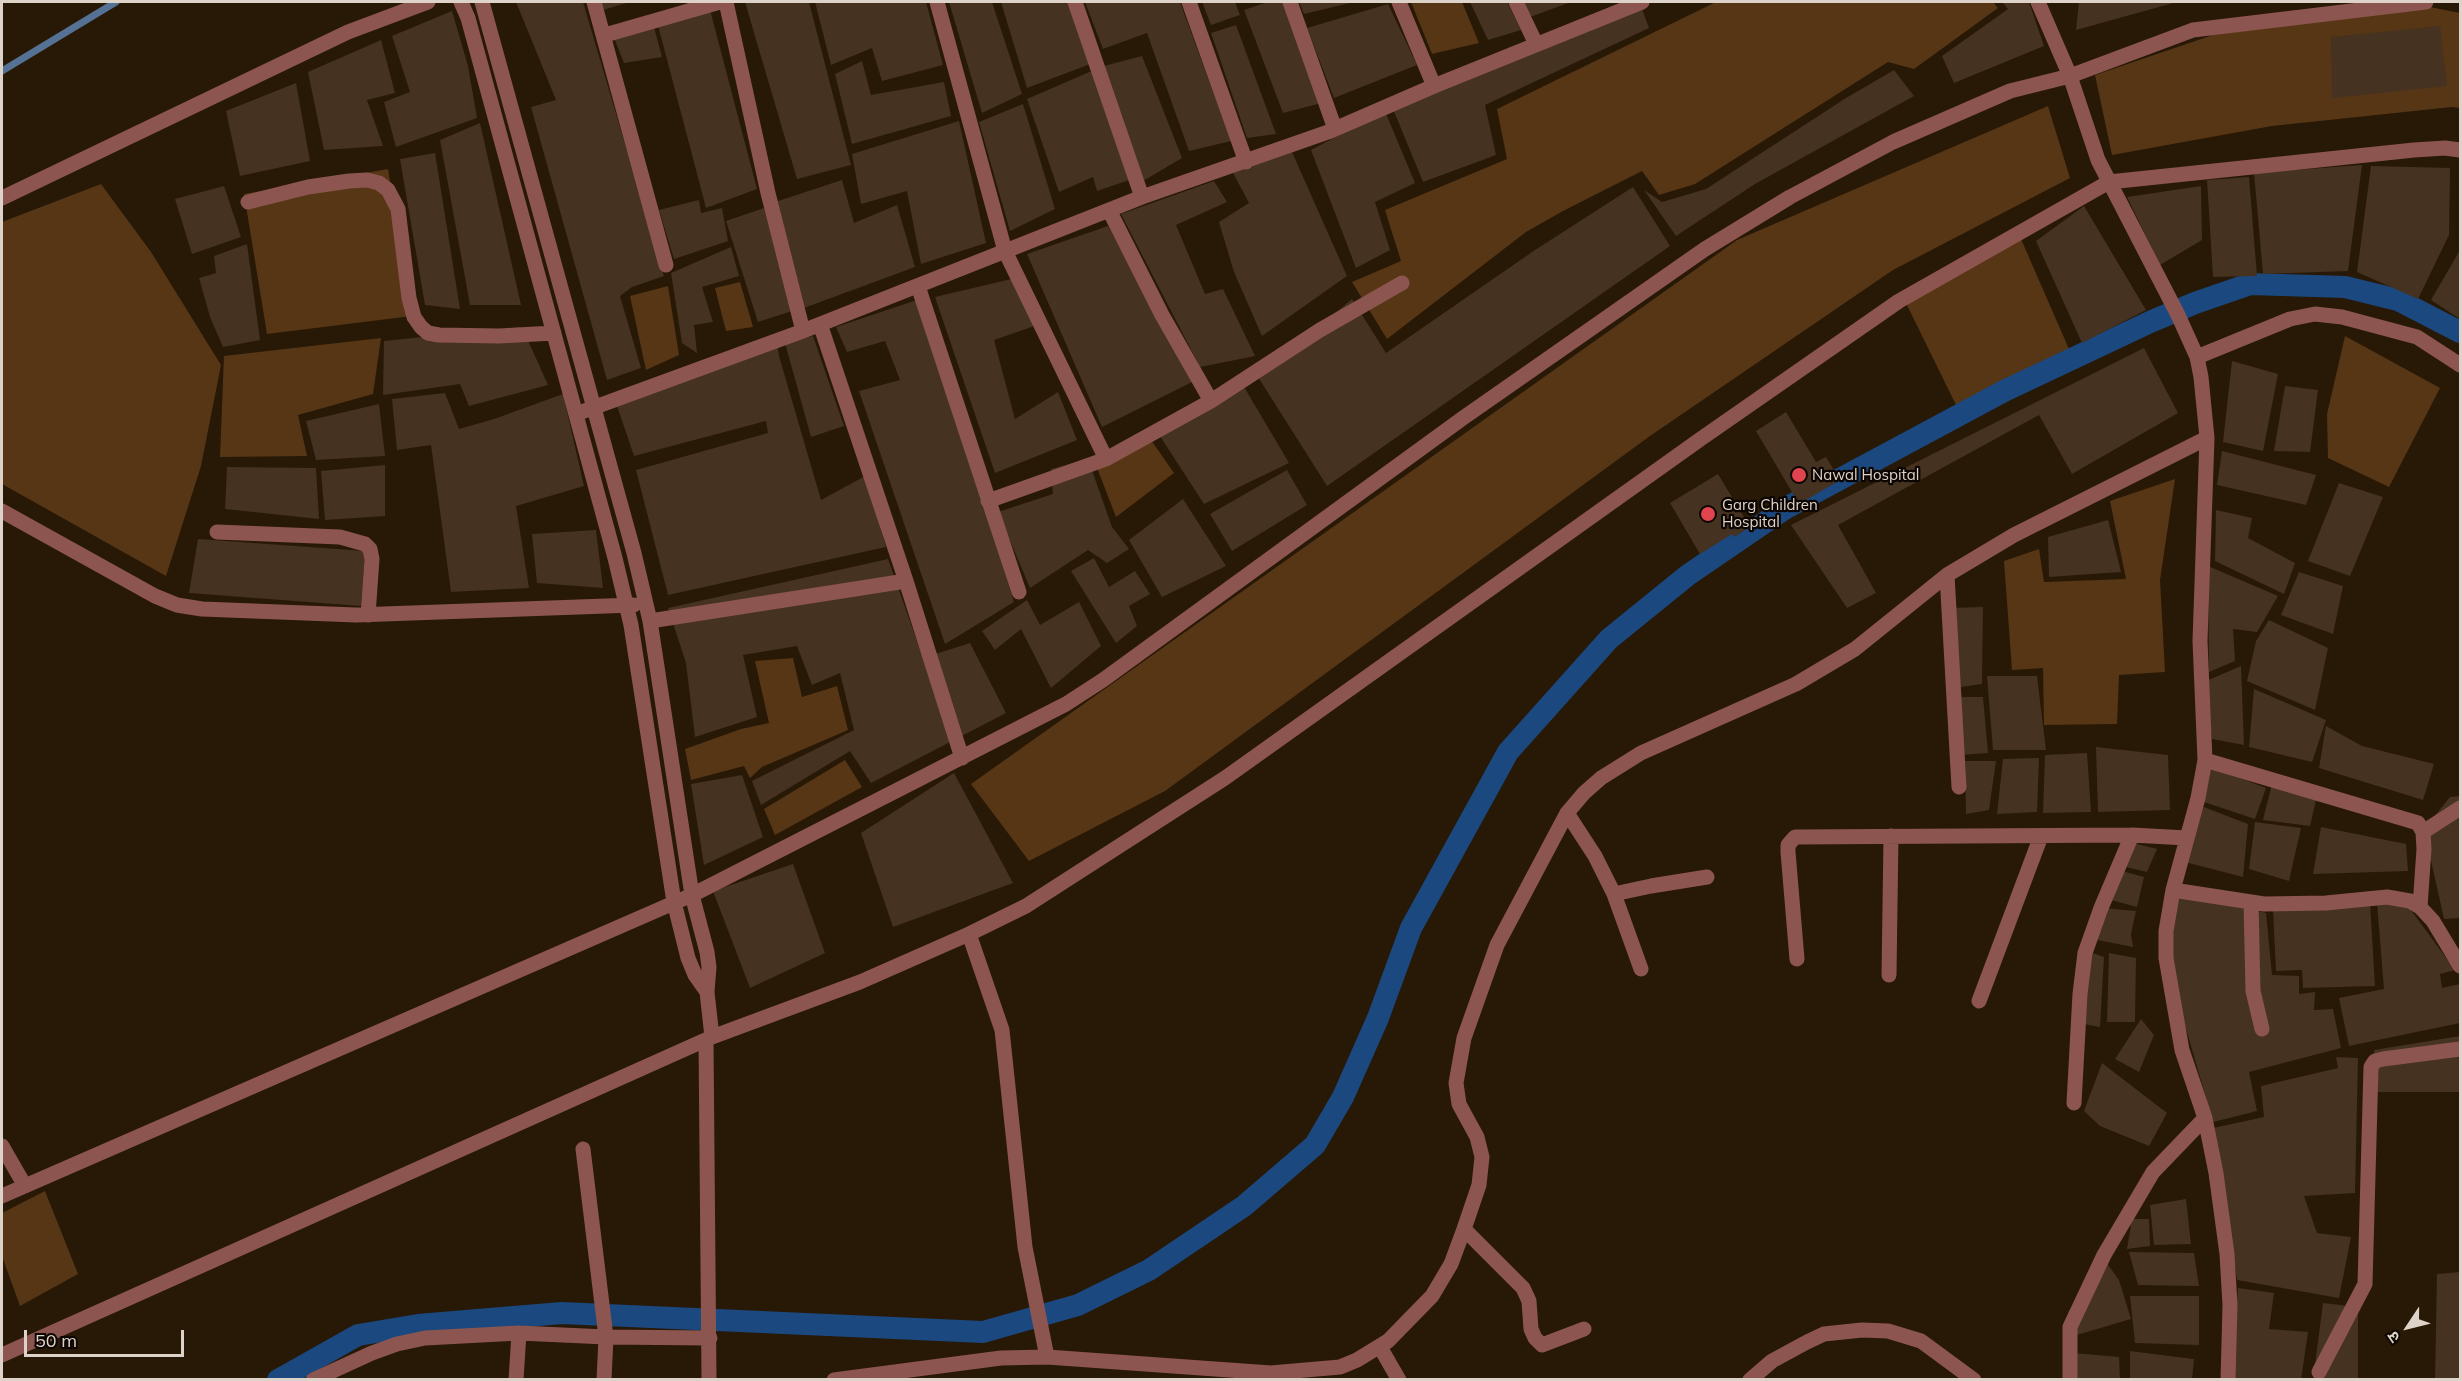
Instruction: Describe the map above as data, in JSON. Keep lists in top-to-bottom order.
{
  "places": ["Nawal Hospital", "Garg Children Hospital"],
  "scale_bar": "50 m",
  "north": "bottom left"
}
